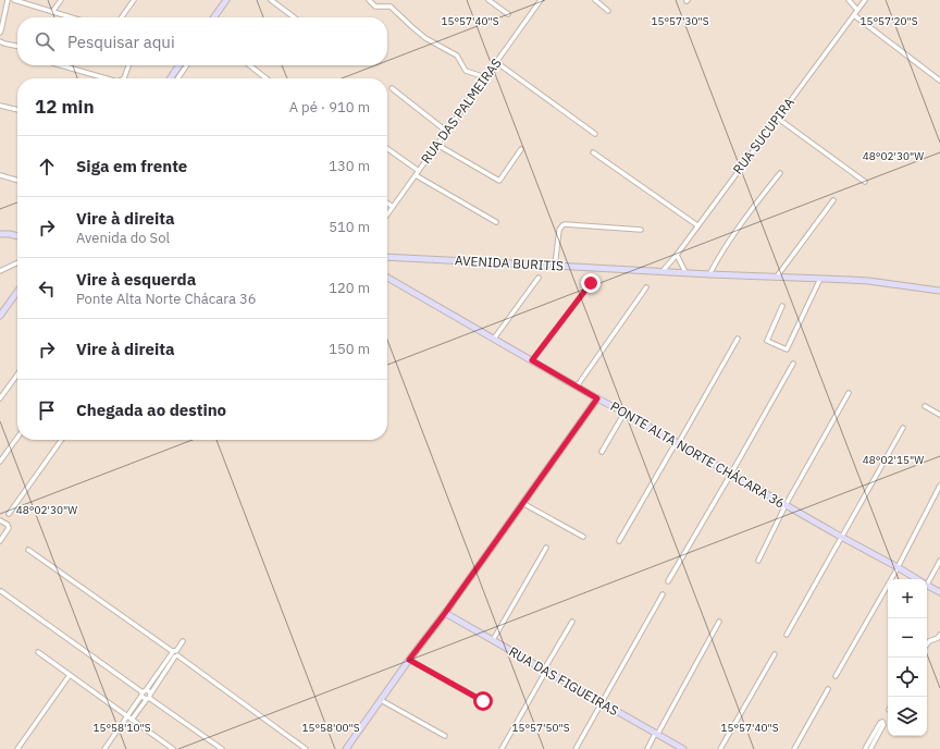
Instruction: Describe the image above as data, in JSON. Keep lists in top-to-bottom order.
{
  "streets": {
    "street": [
      "RUA DAS PALMEIRAS",
      "RUA SUCUPIRA",
      "AVENIDA BURITIS",
      "PONTE ALTA NORTE CHÁCARA 36",
      "RUA DAS FIGUEIRAS"
    ]
  },
  "crossings": [
    ["RUA SUCUPIRA", "AVENIDA BURITIS"]
  ],
  "page": {
    "search": "Pesquisar aqui",
    "heading": ["12 min", "A pé · 910 m"],
    "list": [
      ["Siga em frente", "130 m"],
      ["Vire à direita", "Avenida do Sol", "510 m"],
      ["Vire à esquerda", "Ponte Alta Norte Chácara 36", "120 m"],
      ["Vire à direita", "150 m"],
      "Chegada ao destino"
    ],
    "map_buttons": ["+", "−"]
  },
  "coordinates": [
    "15°57'40\"S",
    "15°57'30\"S",
    "15°57'20\"S",
    "48°02'30\"W",
    "48°02'15\"W",
    "15°58'10\"S",
    "15°58'00\"S",
    "15°57'50\"S"
  ]
}
